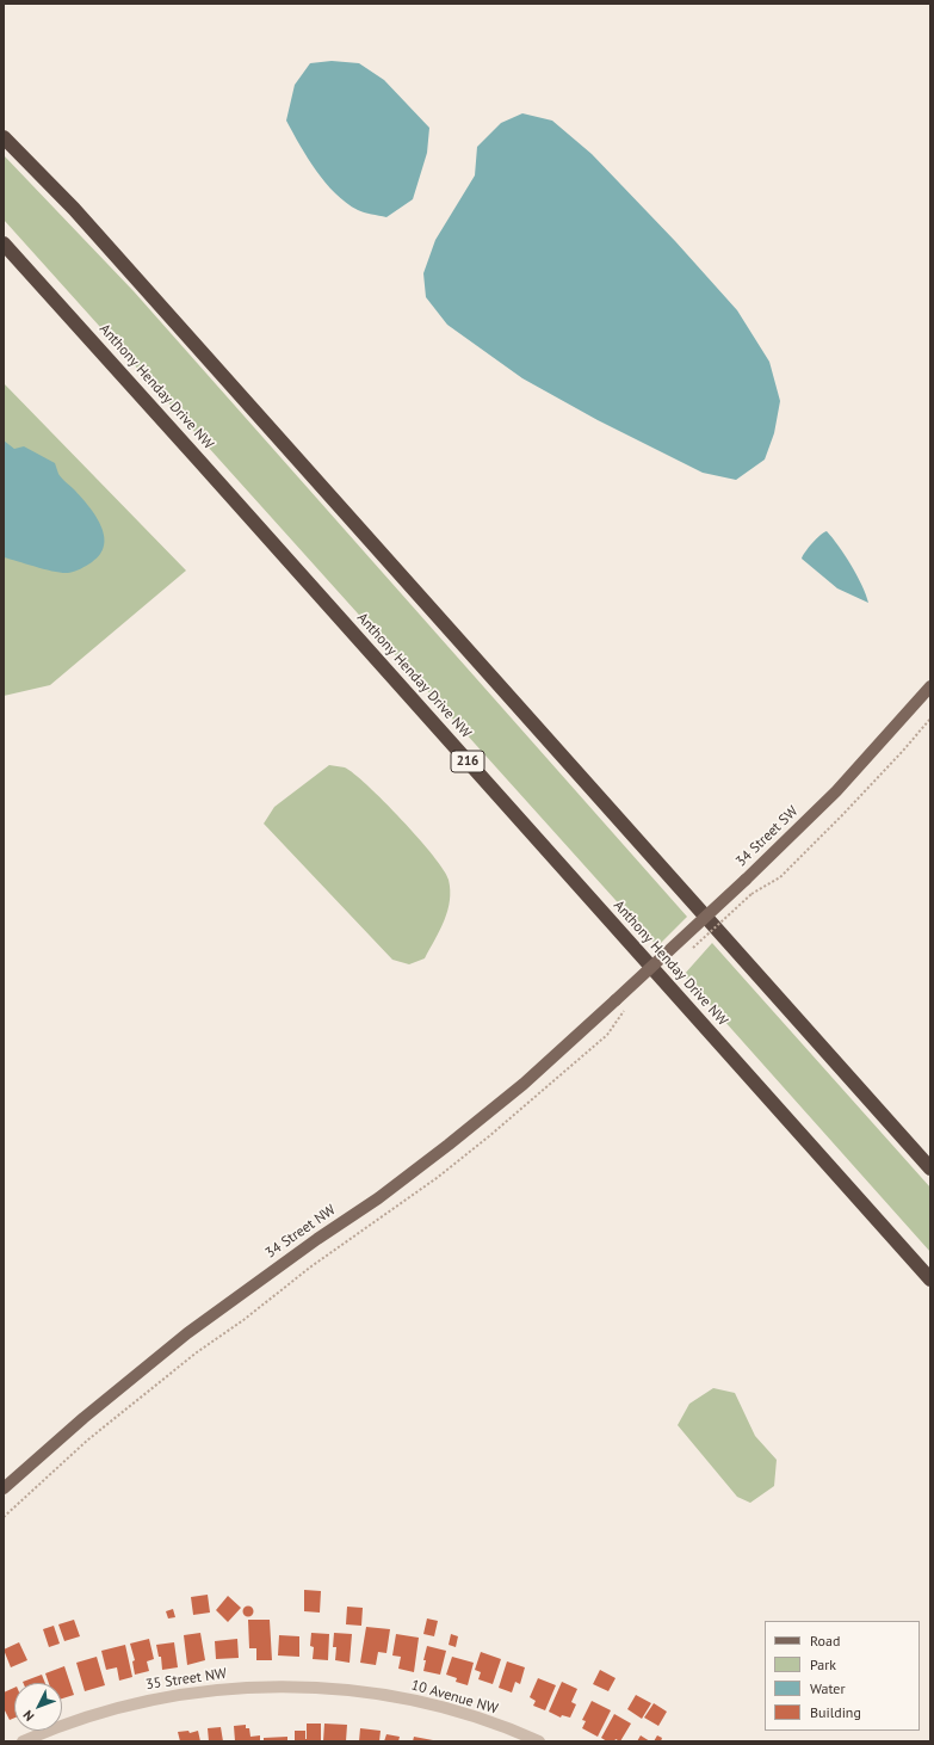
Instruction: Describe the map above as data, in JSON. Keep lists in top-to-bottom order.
{
  "streets": {
    "highway": ["Anthony Henday Drive NW", "216"],
    "main road": ["34 Street SW", "34 Street NW"],
    "street": ["35 Street NW", "10 Avenue NW"]
  },
  "crossings": [
    ["34 Street SW", "34 Street NW"],
    ["35 Street NW", "10 Avenue NW"]
  ],
  "legend": [
    "Road",
    "Park",
    "Water",
    "Building"
  ],
  "north": "bottom left"
}
